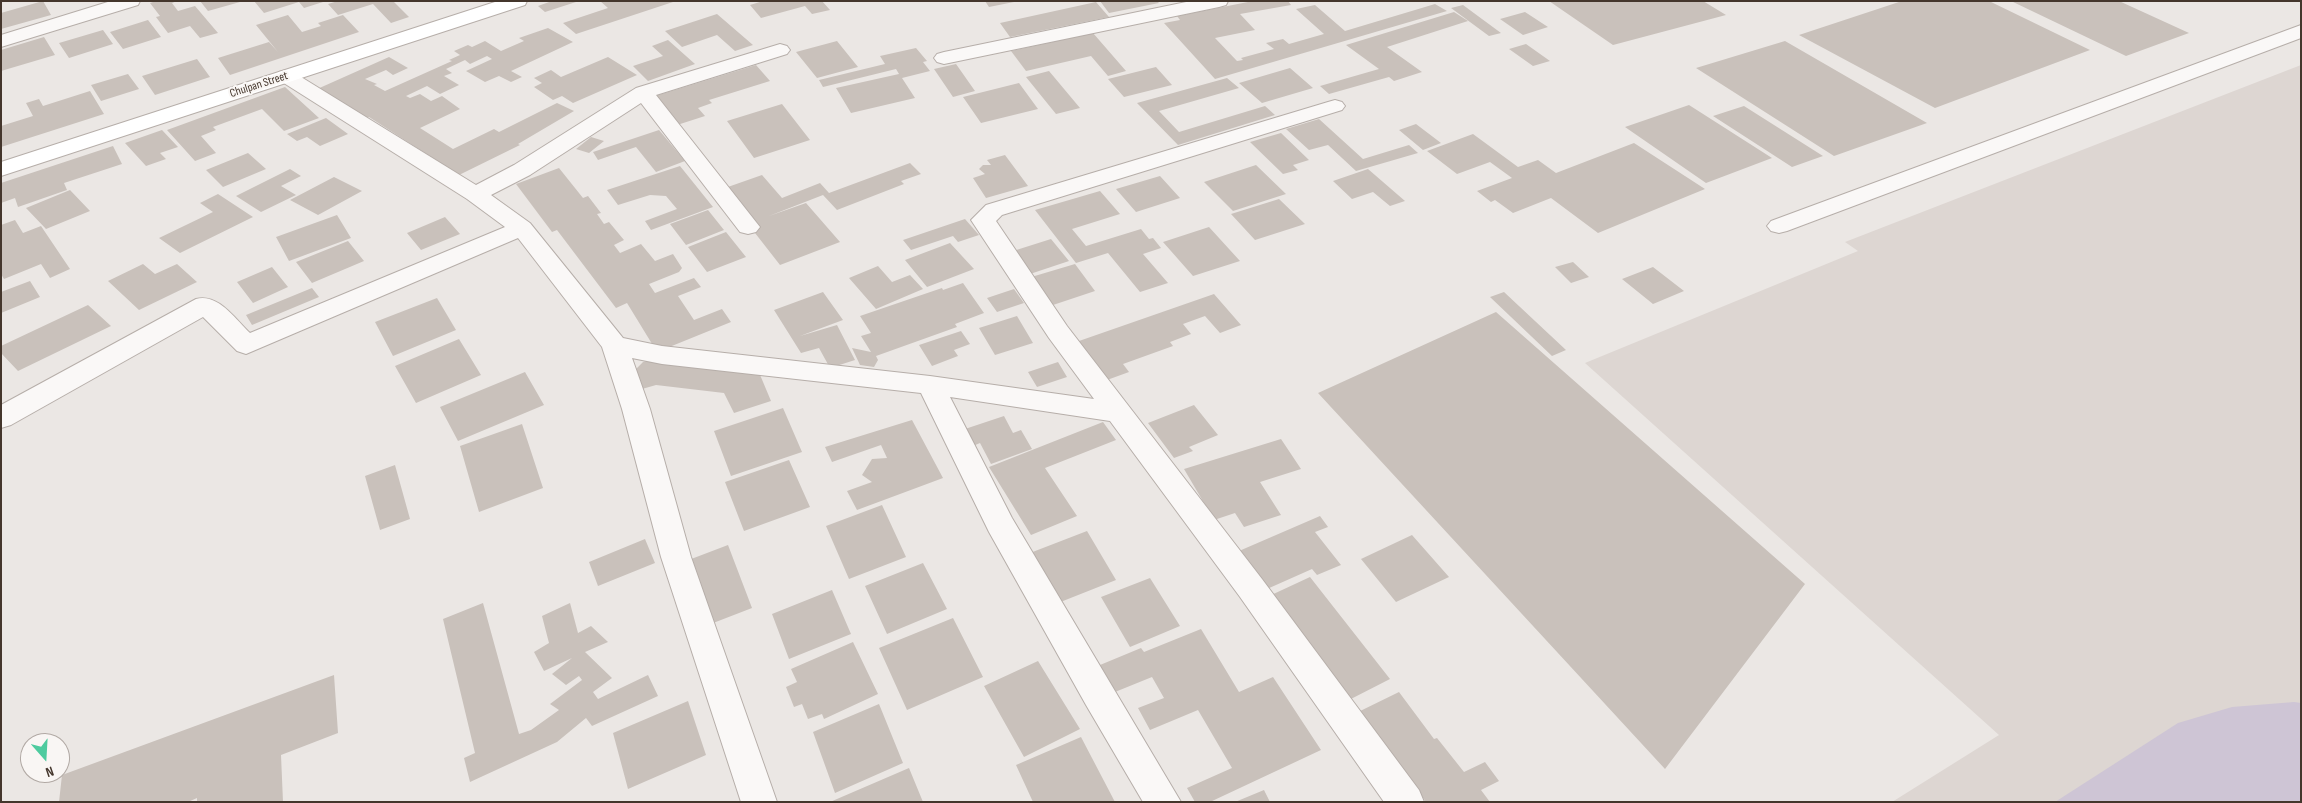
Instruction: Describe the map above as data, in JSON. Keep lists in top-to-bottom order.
{
  "streets": {
    "main road": ["Chulpan Street"]
  },
  "north": "bottom"
}
